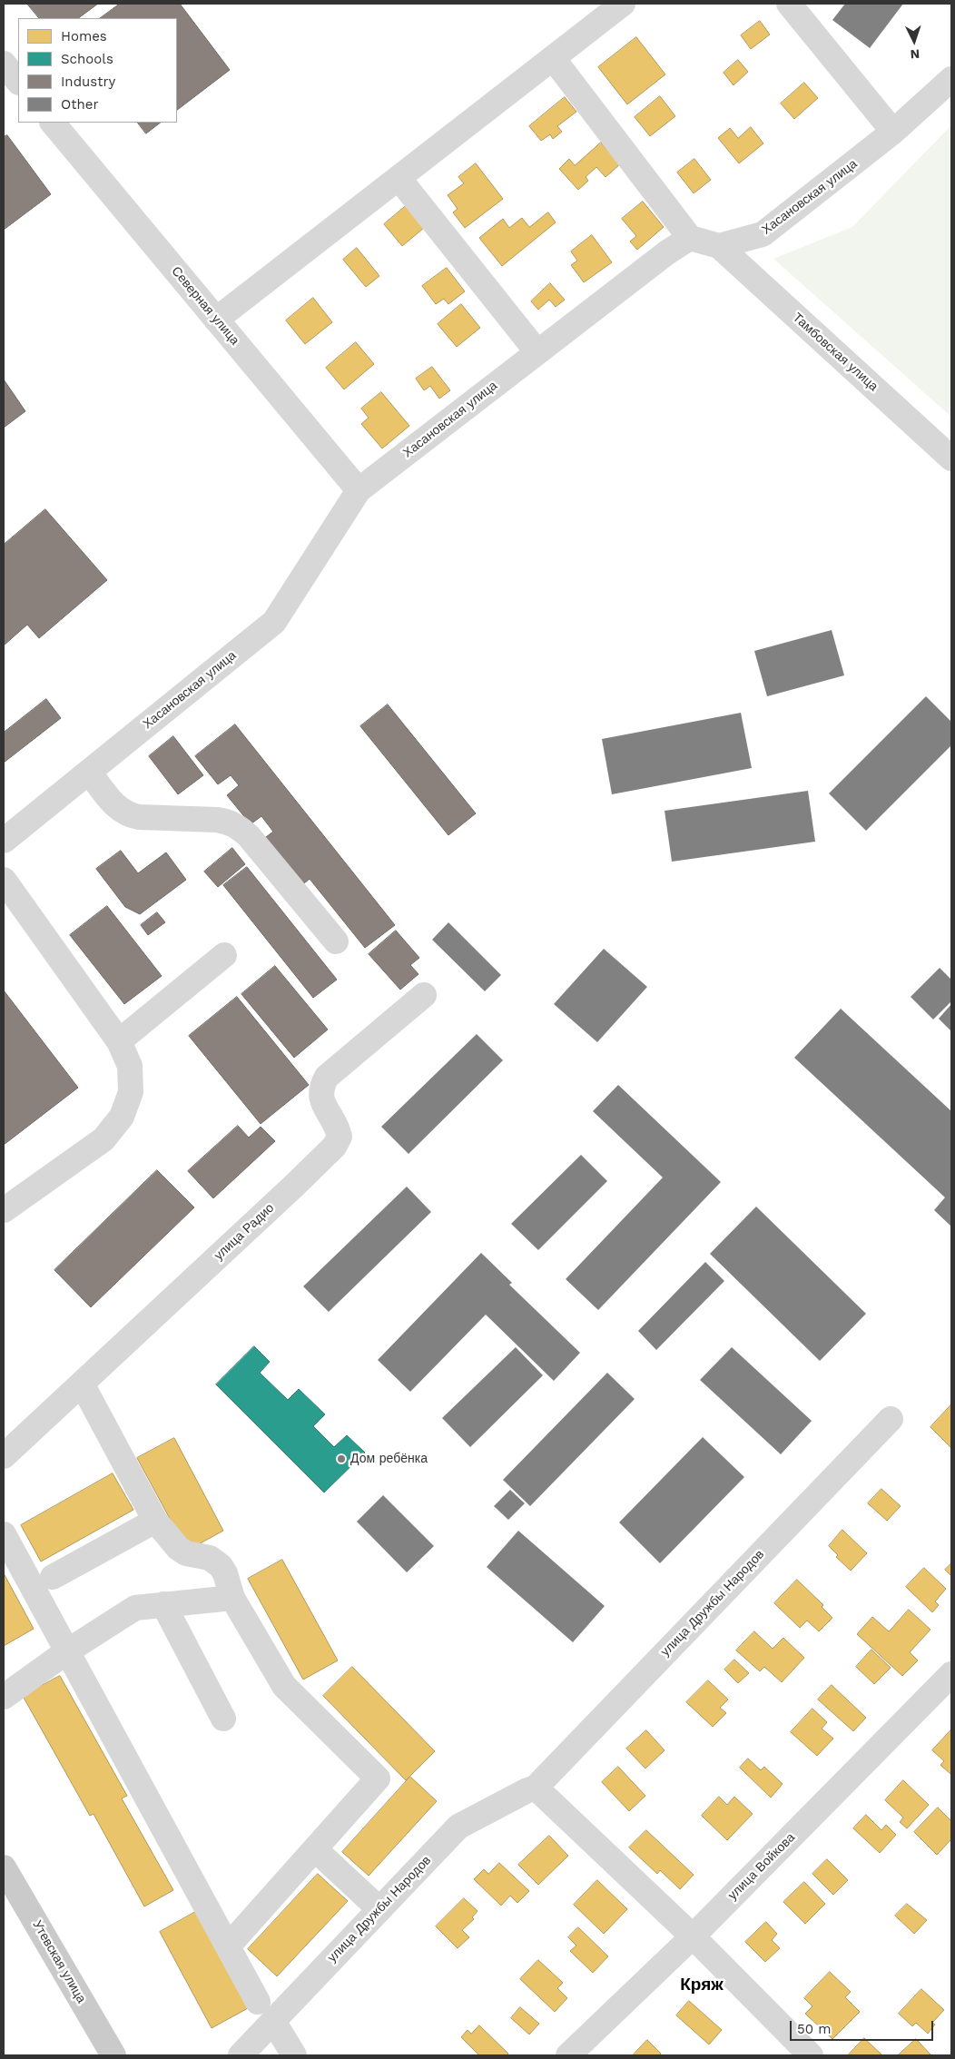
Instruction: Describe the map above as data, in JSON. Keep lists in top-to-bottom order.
{
  "streets": {
    "main road": ["Утевская улица"],
    "street": [
      "Хасановская улица",
      "Северная улица",
      "Тамбовская улица",
      "улица Радио",
      "улица Дружбы Народов",
      "улица Войкова"
    ]
  },
  "crossings": [
    ["Хасановская улица", "Северная улица"],
    ["Хасановская улица", "Тамбовская улица"]
  ],
  "districts": ["Кряж"],
  "places": ["Дом ребёнка"],
  "legend": [
    "Homes",
    "Schools",
    "Industry",
    "Other"
  ],
  "scale_bar": "50 m",
  "north": "bottom"
}
